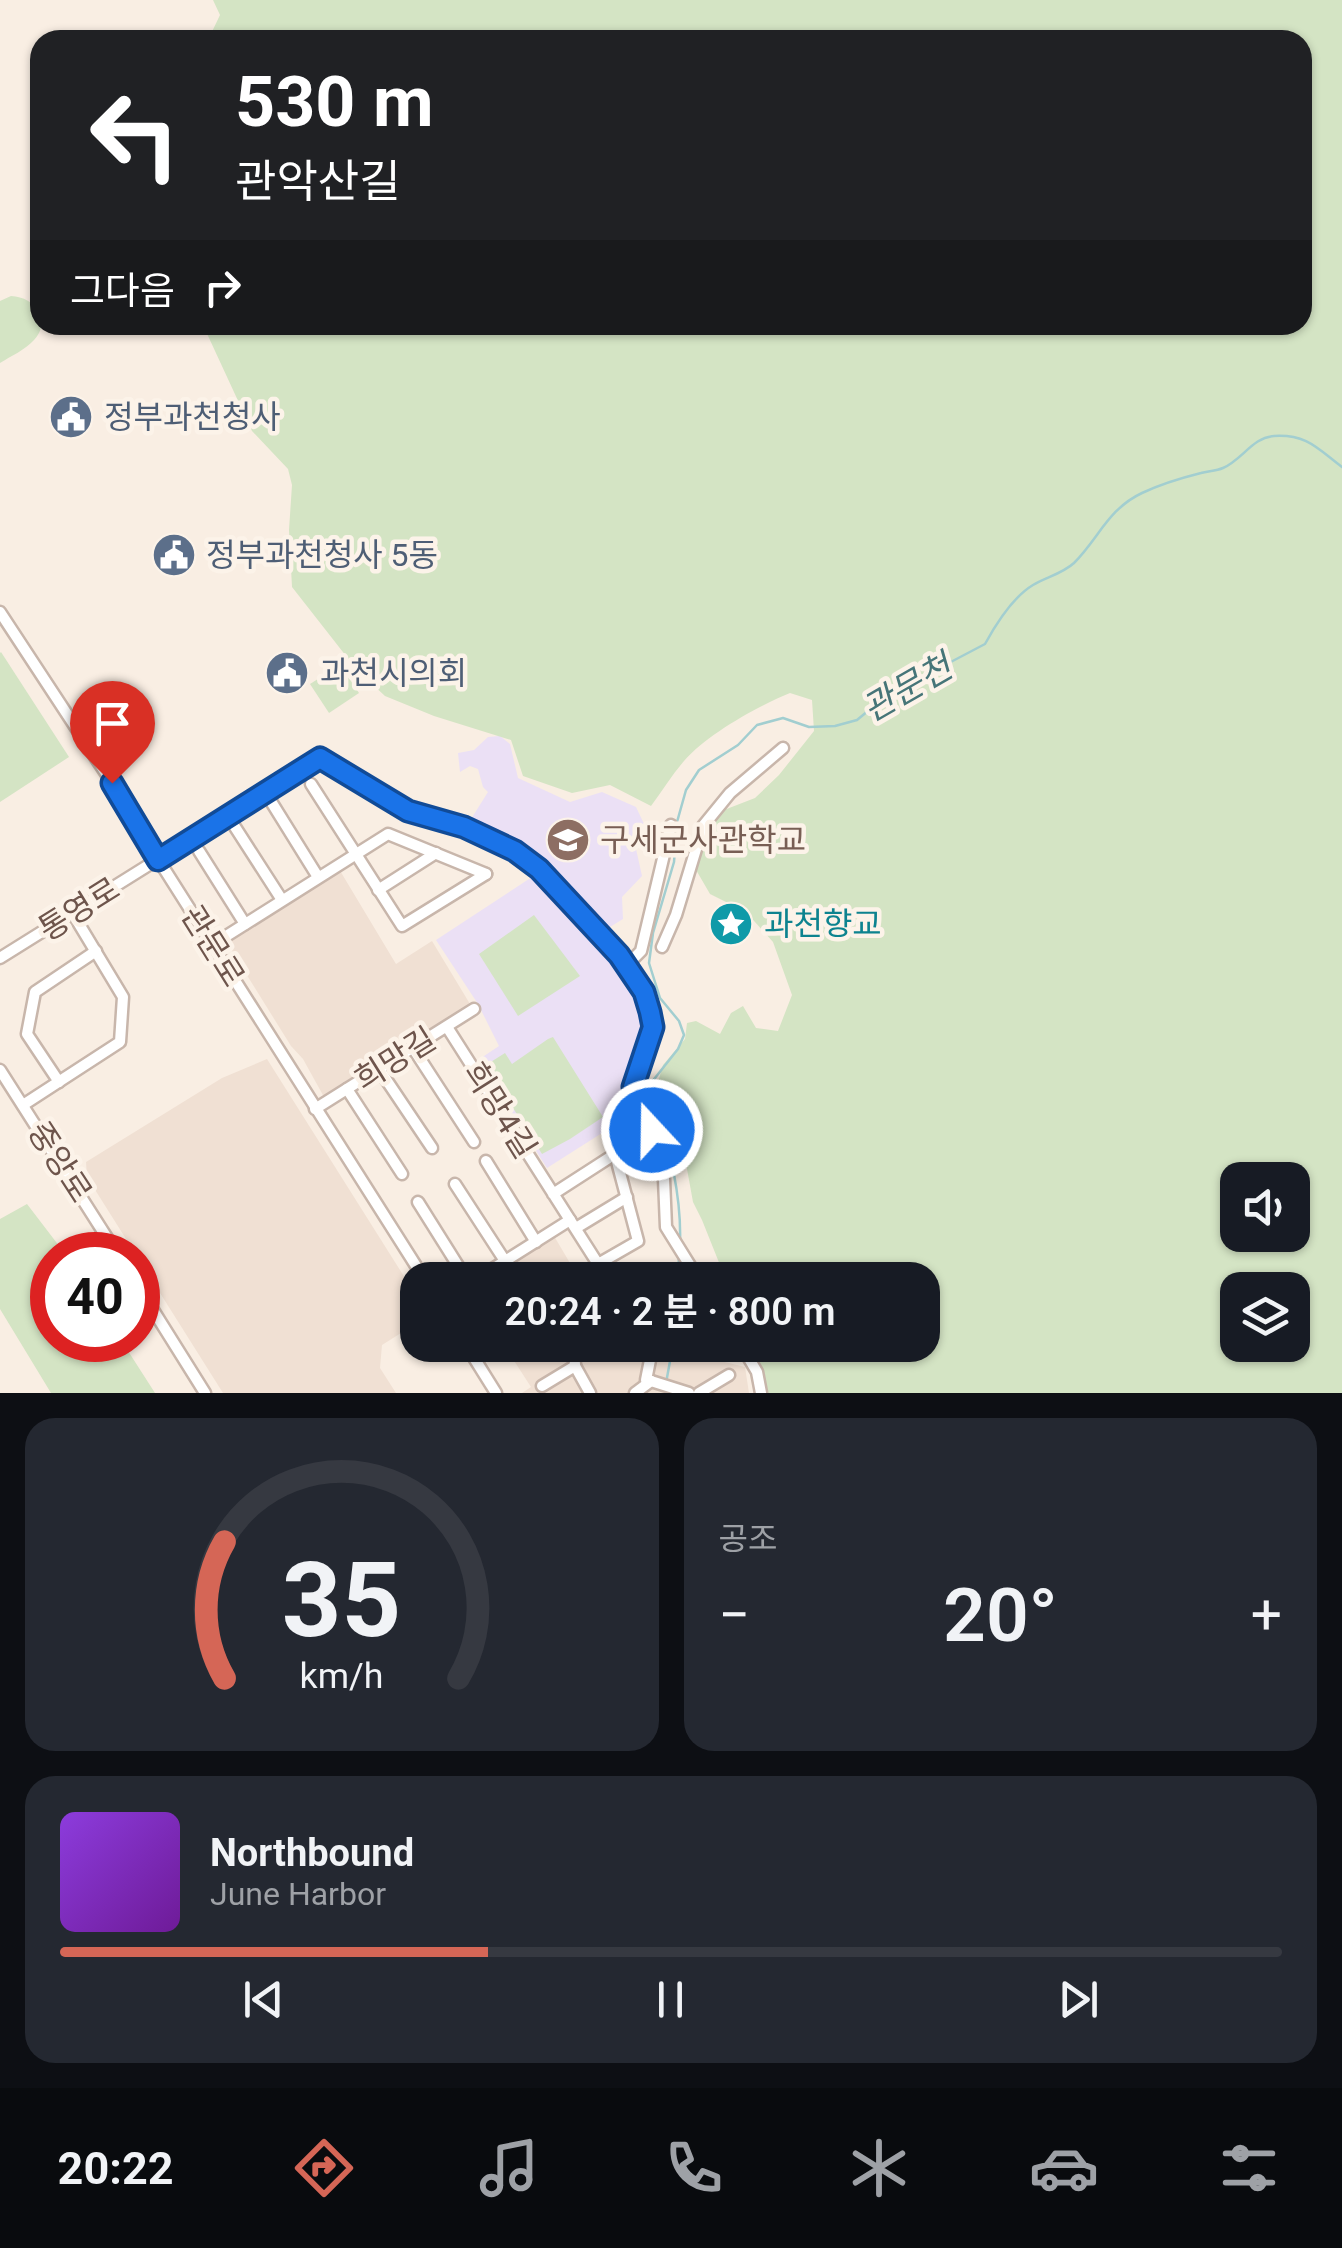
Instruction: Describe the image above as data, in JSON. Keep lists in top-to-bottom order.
{
  "streets": {
    "street": [
      "통영로",
      "관문로",
      "희망길",
      "희망4길",
      "중앙로"
    ]
  },
  "crossings": [
    ["통영로", "관문로"],
    ["관문로", "희망길"],
    ["희망길", "희망4길"]
  ],
  "water": ["관문천"],
  "places": {
    "public building": ["정부과천청사", "정부과천청사 5동", "과천시의회"],
    "school or university": ["구세군사관학교"],
    "place": ["과천향교"]
  },
  "page": {
    "turn": ["530 m", "관악산길"],
    "then": "그다음",
    "limit": "40",
    "trip": "20:24 · 2 분 · 800 m",
    "tile": "공조",
    "heat": ["−", "20°", "+"],
    "song": ["Northbound", "June Harbor"],
    "tabs": "20:22",
    "gauge": ["35", "km/h"]
  }
}
